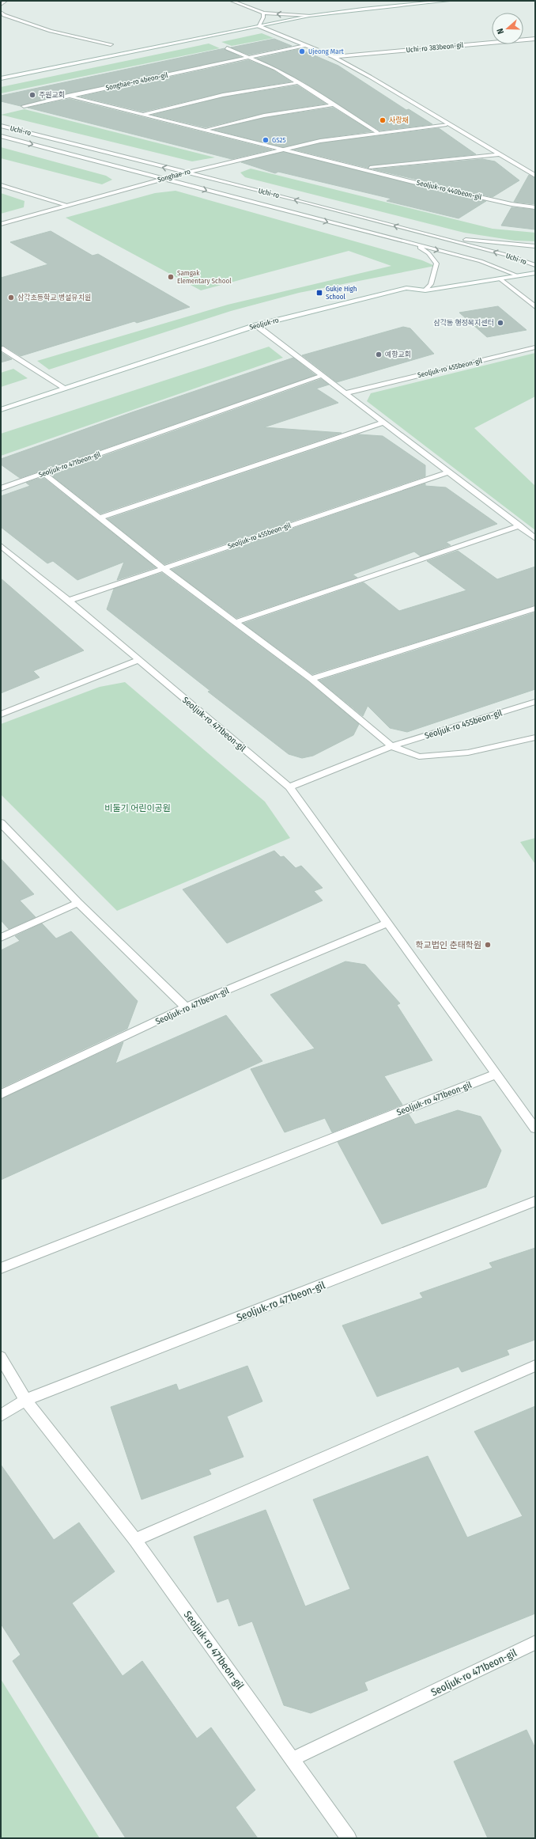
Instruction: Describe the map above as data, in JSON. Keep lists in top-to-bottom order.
{
  "streets": {
    "street": [
      "Uchi-ro 383beon-gil",
      "Songhae-ro 4beon-gil",
      "Uchi-ro",
      "Songhae-ro",
      "Seoljuk-ro 440beon-gil",
      "Seoljuk-ro",
      "Seoljuk-ro 455beon-gil",
      "Seoljuk-ro 471beon-gil"
    ]
  },
  "crossings": [
    ["Uchi-ro 383beon-gil", "Songhae-ro 4beon-gil"],
    ["Uchi-ro 383beon-gil", "Songhae-ro"],
    ["Songhae-ro 4beon-gil", "Songhae-ro"],
    ["Uchi-ro", "Songhae-ro"],
    ["Uchi-ro", "Seoljuk-ro"],
    ["Songhae-ro", "Seoljuk-ro 440beon-gil"],
    ["Seoljuk-ro 455beon-gil", "Seoljuk-ro 471beon-gil"]
  ],
  "parks": ["비둘기 어린이공원"],
  "places": {
    "other": [
      "Ujeong Mart",
      "주원교회",
      "사랑채",
      "GS25",
      "Samgak Elementary School",
      "삼각초등학교 병설유치원",
      "삼각동 행정복지센터",
      "예향교회",
      "학교법인 춘태학원"
    ],
    "transit": ["Gukje High School"]
  },
  "north": "left"
}
